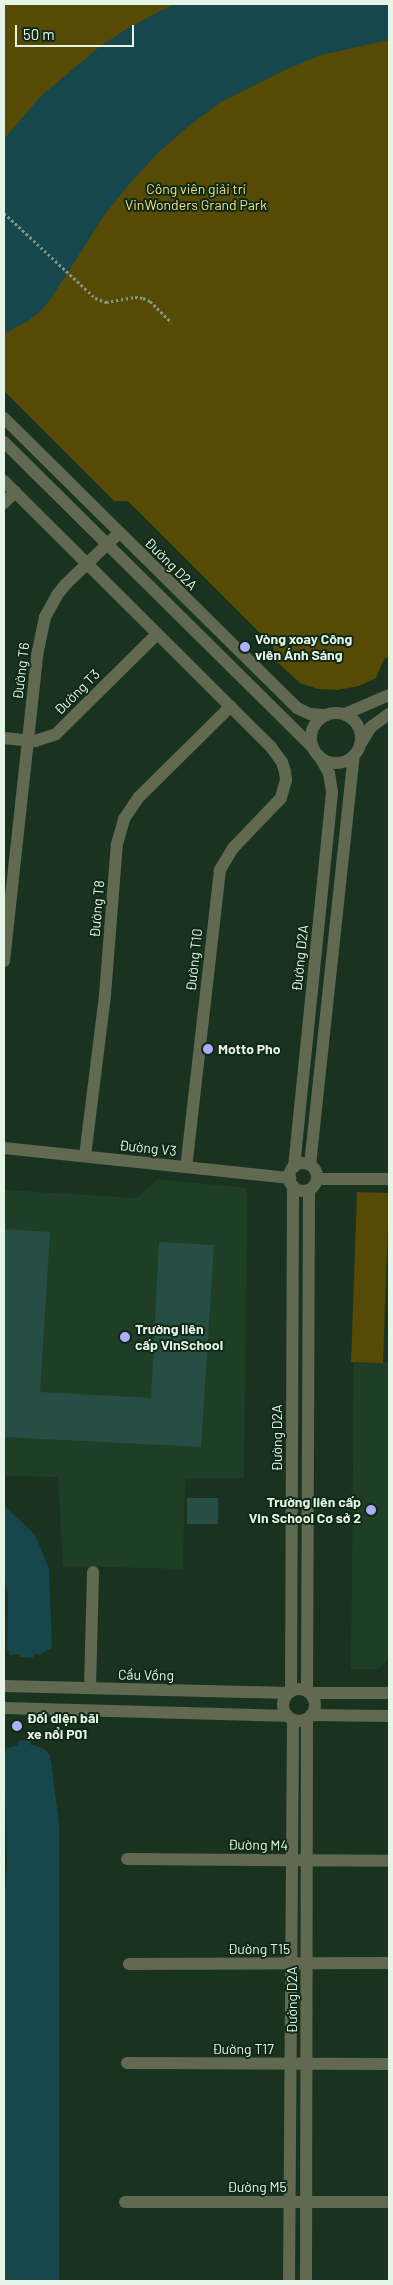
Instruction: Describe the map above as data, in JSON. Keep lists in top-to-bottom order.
{
  "streets": {
    "street": [
      "Đường D2A",
      "Đường T6",
      "Đường T3",
      "Đường T8",
      "Đường T10",
      "Đường V3",
      "Cầu Vồng",
      "Đường M4",
      "Đường T15",
      "Đường T17",
      "Đường M5"
    ]
  },
  "crossings": [
    ["Đường D2A", "Đường T6"],
    ["Đường D2A", "Đường V3"],
    ["Đường D2A", "Cầu Vồng"],
    ["Đường D2A", "Đường M4"],
    ["Đường D2A", "Đường T15"],
    ["Đường D2A", "Đường T17"],
    ["Đường D2A", "Đường M5"],
    ["Đường T6", "Đường T3"],
    ["Đường T8", "Đường T10"],
    ["Đường T8", "Đường V3"],
    ["Đường T10", "Đường V3"]
  ],
  "parks": ["Công viên giải trí VinWonders Grand Park"],
  "places": [
    "Vòng xoay Công viên Ánh Sáng",
    "Motto Pho",
    "Trường liên cấp VinSchool",
    "Trường liên cấp Vin School Cơ sở 2",
    "Đối diện bãi xe nổi P01"
  ],
  "scale_bar": "50 m"
}
